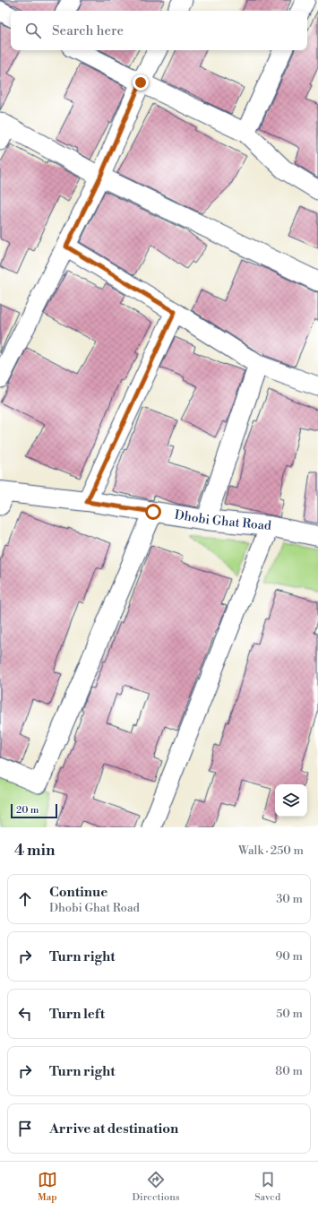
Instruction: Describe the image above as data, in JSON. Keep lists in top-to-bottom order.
{
  "streets": {
    "main road": ["Dhobi Ghat Road"]
  },
  "scale_bar": "20 m",
  "page": {
    "search": "Search here",
    "scale": "20 m",
    "heading": ["4 min", "Walk · 250 m"],
    "list": [
      ["Continue", "Dhobi Ghat Road", "30 m"],
      ["Turn right", "90 m"],
      ["Turn left", "50 m"],
      ["Turn right", "80 m"],
      "Arrive at destination"
    ],
    "nav": ["Map", "Directions", "Saved"]
  }
}
